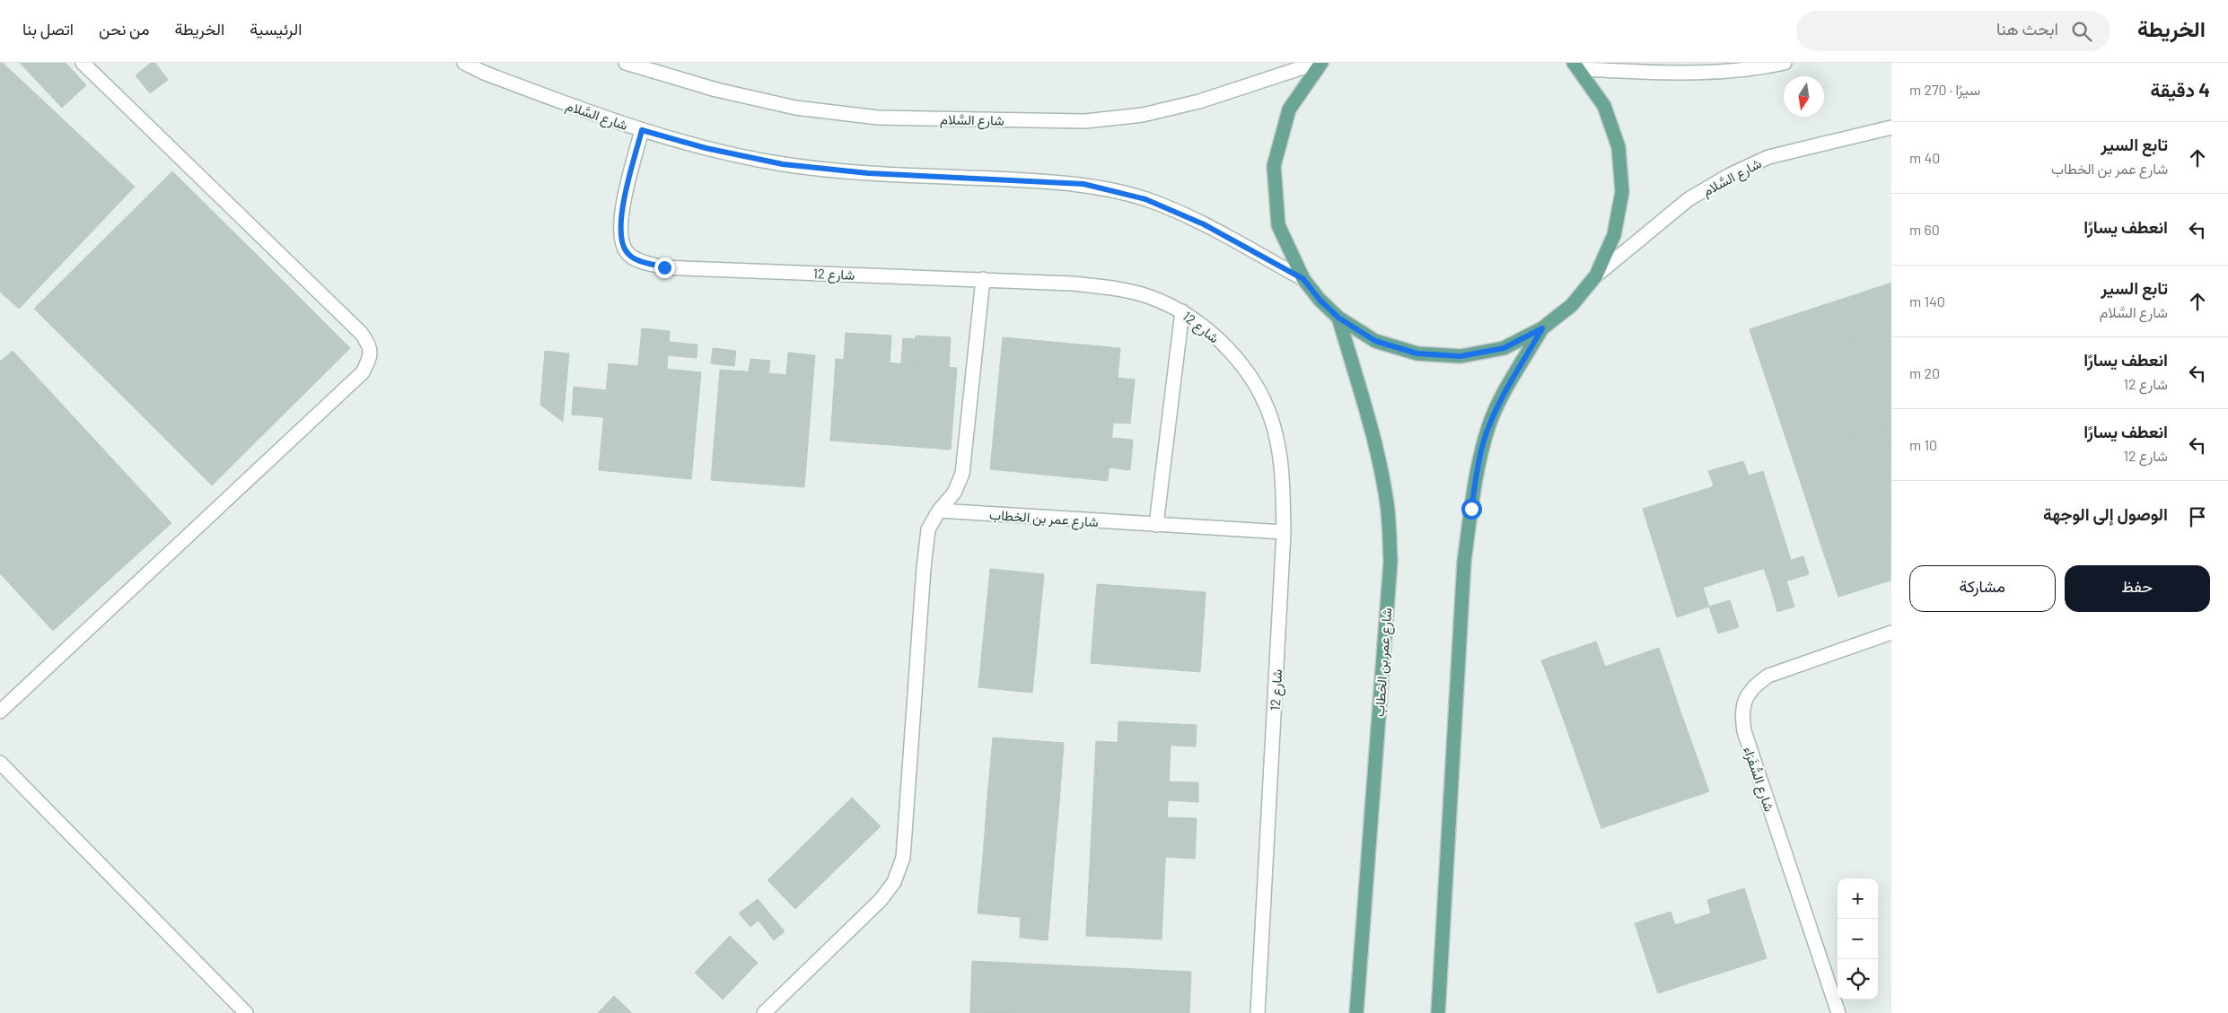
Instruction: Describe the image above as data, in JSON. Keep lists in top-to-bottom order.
{
  "streets": {
    "main road": ["شارع عمر بن الخطاب"],
    "street": ["شارع السَّلام", "شارع 12", "شارع السُّفَرَاء"]
  },
  "crossings": [
    ["شارع السَّلام", "شارع 12"],
    ["شارع 12", "شارع عمر بن الخطاب"]
  ],
  "north": "bottom",
  "page": {
    "header": "الخريطة",
    "search": "ابحث هنا",
    "nav": [
      "الرئيسية",
      "الخريطة",
      "من نحن",
      "اتصل بنا"
    ],
    "heading": ["4 دقيقة", "سيرًا · 270 m"],
    "list": [
      ["تابع السير", "شارع عمر بن الخطاب", "40 m"],
      ["انعطف يسارًا", "60 m"],
      ["تابع السير", "شارع السَّلام", "140 m"],
      ["انعطف يسارًا", "شارع 12", "20 m"],
      ["انعطف يسارًا", "شارع 12", "10 m"],
      "الوصول إلى الوجهة"
    ],
    "buttons": ["حفظ", "مشاركة"],
    "map_buttons": ["+", "−"]
  }
}
